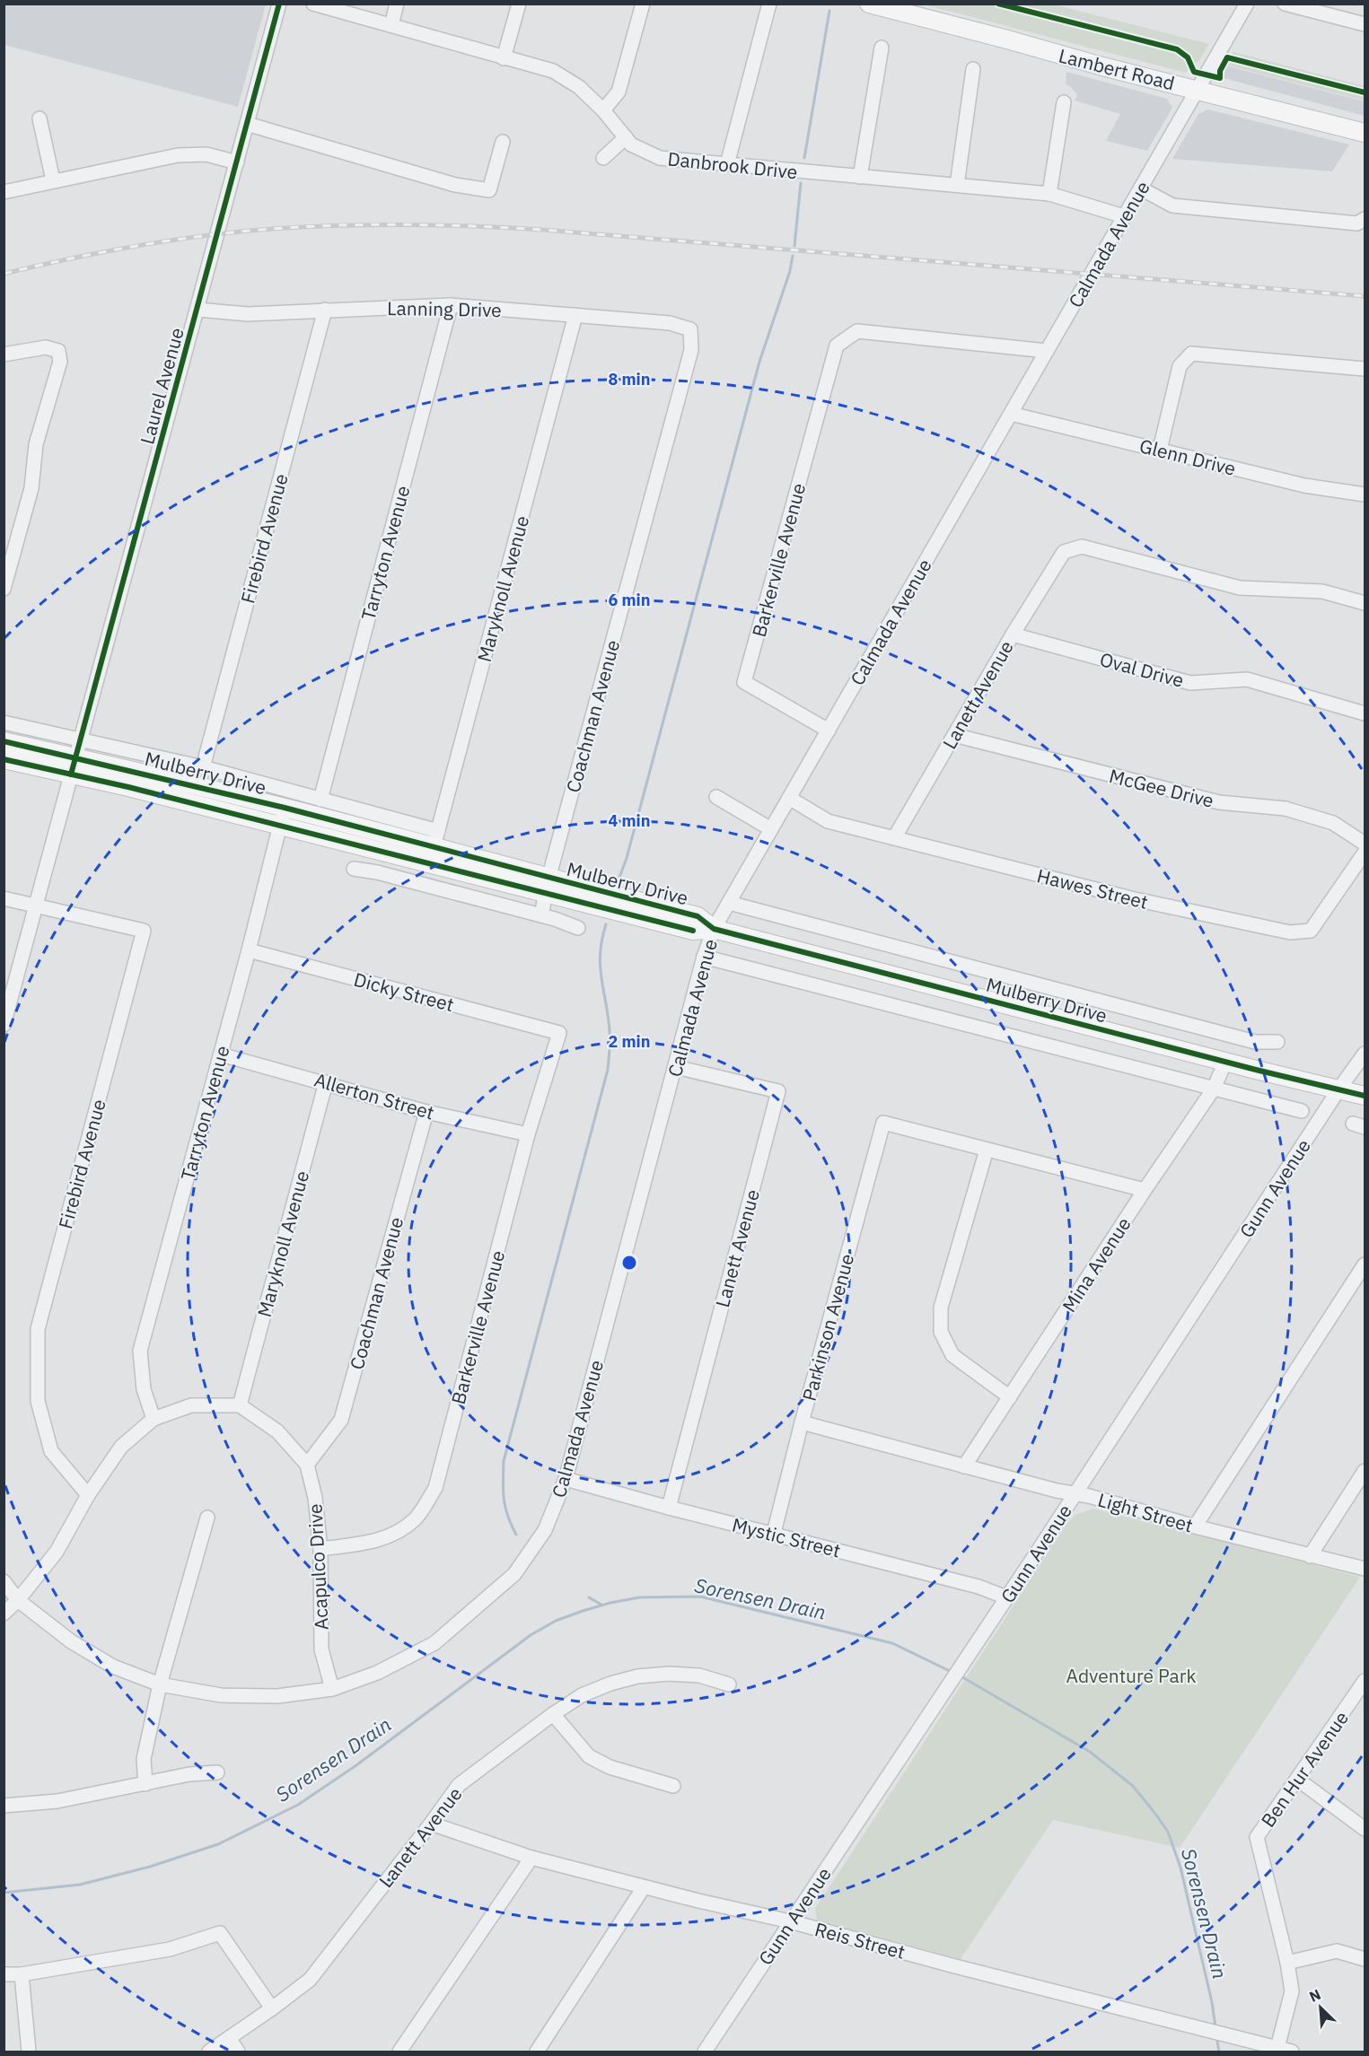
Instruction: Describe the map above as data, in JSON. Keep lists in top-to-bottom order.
{
  "streets": {
    "main road": ["Lambert Road", "Mulberry Drive"],
    "street": [
      "Danbrook Drive",
      "Calmada Avenue",
      "Lanning Drive",
      "Laurel Avenue",
      "Glenn Drive",
      "Firebird Avenue",
      "Tarryton Avenue",
      "Barkerville Avenue",
      "Maryknoll Avenue",
      "Oval Drive",
      "Lanett Avenue",
      "Coachman Avenue",
      "McGee Drive",
      "Hawes Street",
      "Dicky Street",
      "Allerton Street",
      "Gunn Avenue",
      "Mina Avenue",
      "Parkinson Avenue",
      "Light Street",
      "Mystic Street",
      "Acapulco Drive",
      "Ben Hur Avenue",
      "Reis Street"
    ]
  },
  "crossings": [
    ["Lambert Road", "Calmada Avenue"],
    ["Danbrook Drive", "Calmada Avenue"],
    ["Calmada Avenue", "Glenn Drive"],
    ["Calmada Avenue", "Barkerville Avenue"],
    ["Calmada Avenue", "Lanett Avenue"],
    ["Calmada Avenue", "Mulberry Drive"],
    ["Calmada Avenue", "Hawes Street"],
    ["Calmada Avenue", "Mystic Street"],
    ["Calmada Avenue", "Acapulco Drive"],
    ["Lanning Drive", "Laurel Avenue"],
    ["Lanning Drive", "Firebird Avenue"],
    ["Lanning Drive", "Tarryton Avenue"],
    ["Lanning Drive", "Maryknoll Avenue"],
    ["Lanning Drive", "Coachman Avenue"],
    ["Laurel Avenue", "Firebird Avenue"],
    ["Laurel Avenue", "Mulberry Drive"],
    ["Tarryton Avenue", "Mulberry Drive"],
    ["Tarryton Avenue", "Dicky Street"],
    ["Tarryton Avenue", "Allerton Street"],
    ["Barkerville Avenue", "Dicky Street"],
    ["Barkerville Avenue", "Allerton Street"],
    ["Barkerville Avenue", "Acapulco Drive"],
    ["Maryknoll Avenue", "Mulberry Drive"],
    ["Maryknoll Avenue", "Allerton Street"],
    ["Maryknoll Avenue", "Acapulco Drive"],
    ["Oval Drive", "Lanett Avenue"],
    ["Lanett Avenue", "McGee Drive"],
    ["Lanett Avenue", "Hawes Street"],
    ["Lanett Avenue", "Mystic Street"],
    ["Lanett Avenue", "Reis Street"],
    ["Coachman Avenue", "Mulberry Drive"],
    ["Coachman Avenue", "Allerton Street"],
    ["Coachman Avenue", "Acapulco Drive"],
    ["Mulberry Drive", "Gunn Avenue"],
    ["Mulberry Drive", "Mina Avenue"],
    ["Gunn Avenue", "Light Street"],
    ["Gunn Avenue", "Mystic Street"],
    ["Gunn Avenue", "Reis Street"],
    ["Mina Avenue", "Light Street"],
    ["Parkinson Avenue", "Light Street"],
    ["Parkinson Avenue", "Mystic Street"],
    ["Ben Hur Avenue", "Reis Street"]
  ],
  "water": ["Sorensen Drain"],
  "parks": ["Adventure Park"],
  "north": "top left",
  "rings": [
    "8 min",
    "6 min",
    "4 min",
    "2 min"
  ]
}
